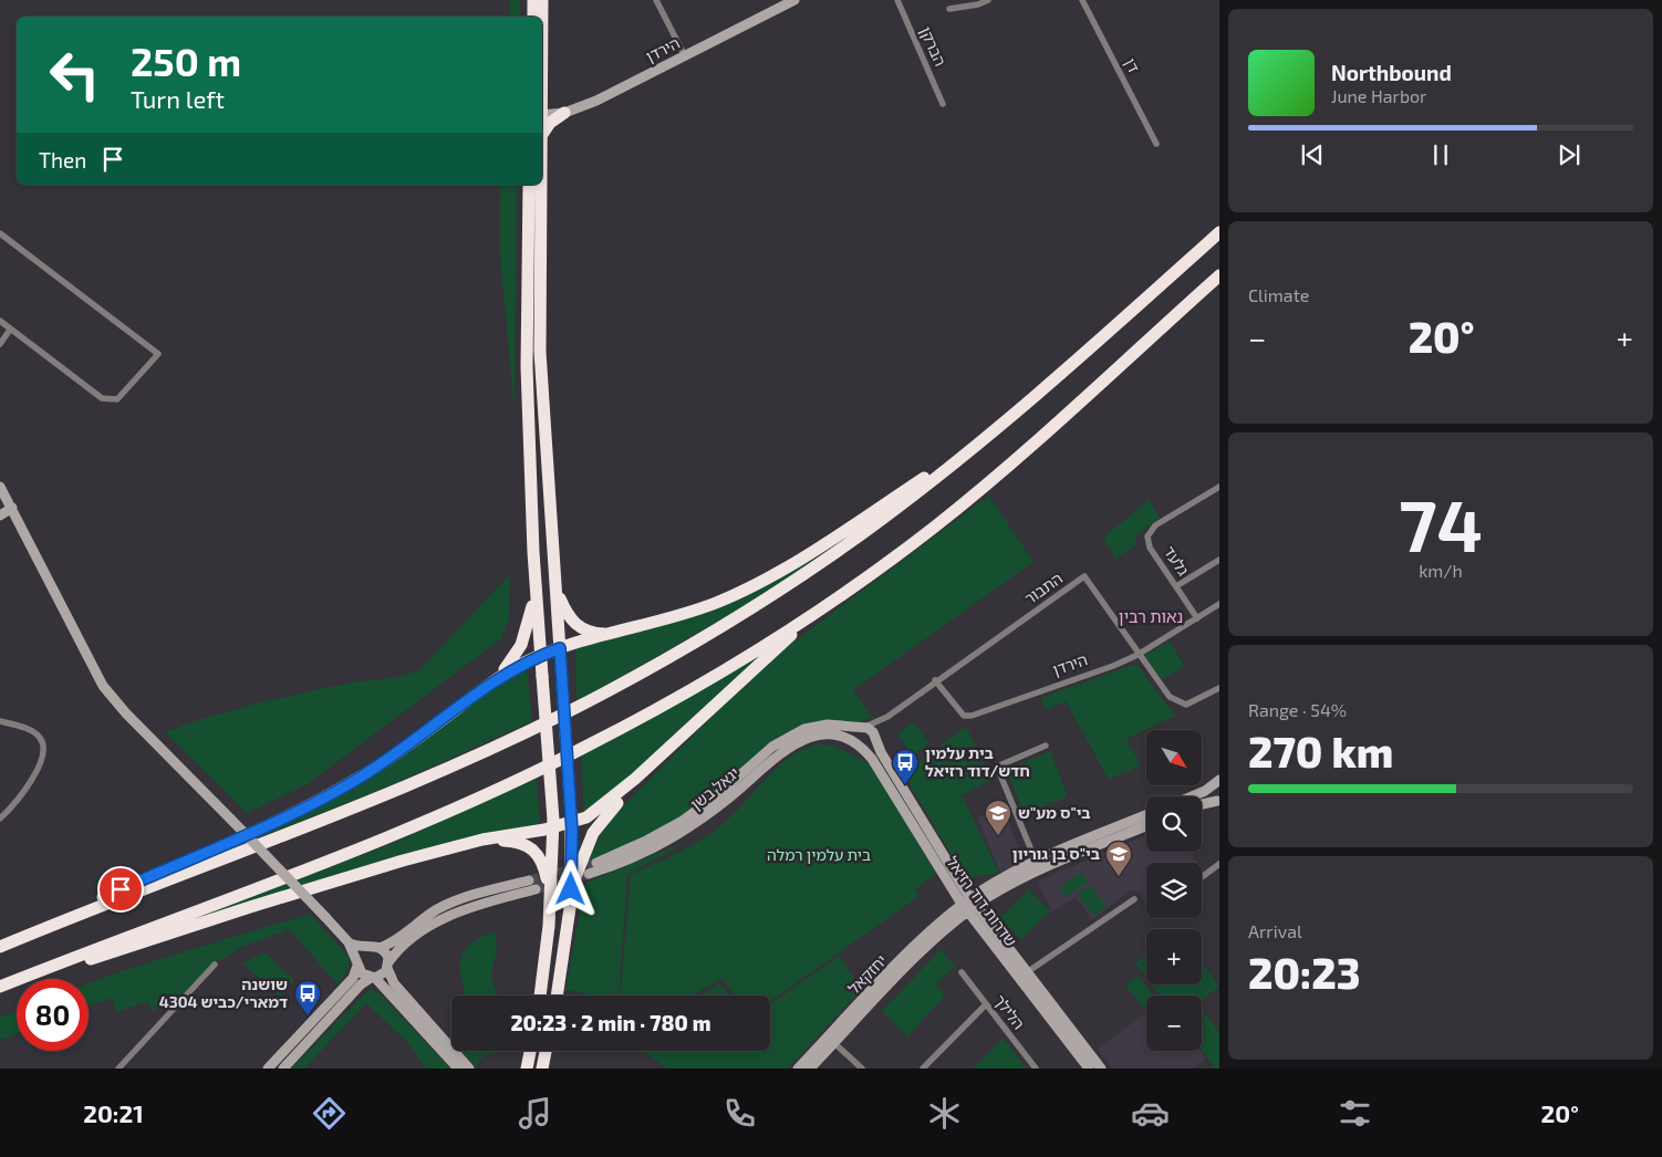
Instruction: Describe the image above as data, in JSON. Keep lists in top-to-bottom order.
{
  "streets": {
    "main road": [
      "הירדן",
      "יגאל בשן",
      "שדרות דוד רזיאל",
      "יחזקאל"
    ],
    "street": [
      "הברקן",
      "דן",
      "גלעד",
      "התבור",
      "הלילך"
    ]
  },
  "crossings": [
    ["הירדן", "גלעד"],
    ["הירדן", "התבור"],
    ["התבור", "יגאל בשן"],
    ["התבור", "שדרות דוד רזיאל"],
    ["יגאל בשן", "שדרות דוד רזיאל"],
    ["שדרות דוד רזיאל", "יחזקאל"]
  ],
  "districts": ["נאות רבין"],
  "parks": ["בית עלמין רמלה"],
  "places": {
    "bus stop": ["בית עלמין חדש/דוד רזיאל", "שושנה דמארי/כביש 4304"],
    "school or university": ["בי\"ס מע\"ש", "בי\"ס בן גוריון"]
  },
  "north": "bottom right",
  "page": {
    "turn": ["250 m", "Turn left"],
    "song": ["Northbound", "June Harbor"],
    "then": "Then",
    "tile": [
      "Climate",
      ["74", "km/h"],
      ["Range · 54%", "270 km"],
      ["Arrival", "20:23"]
    ],
    "heat": ["−", "20°", "+"],
    "map_buttons": ["+", "−"],
    "limit": "80",
    "trip": "20:23 · 2 min · 780 m",
    "tabs": ["20:21", "20°"]
  }
}
